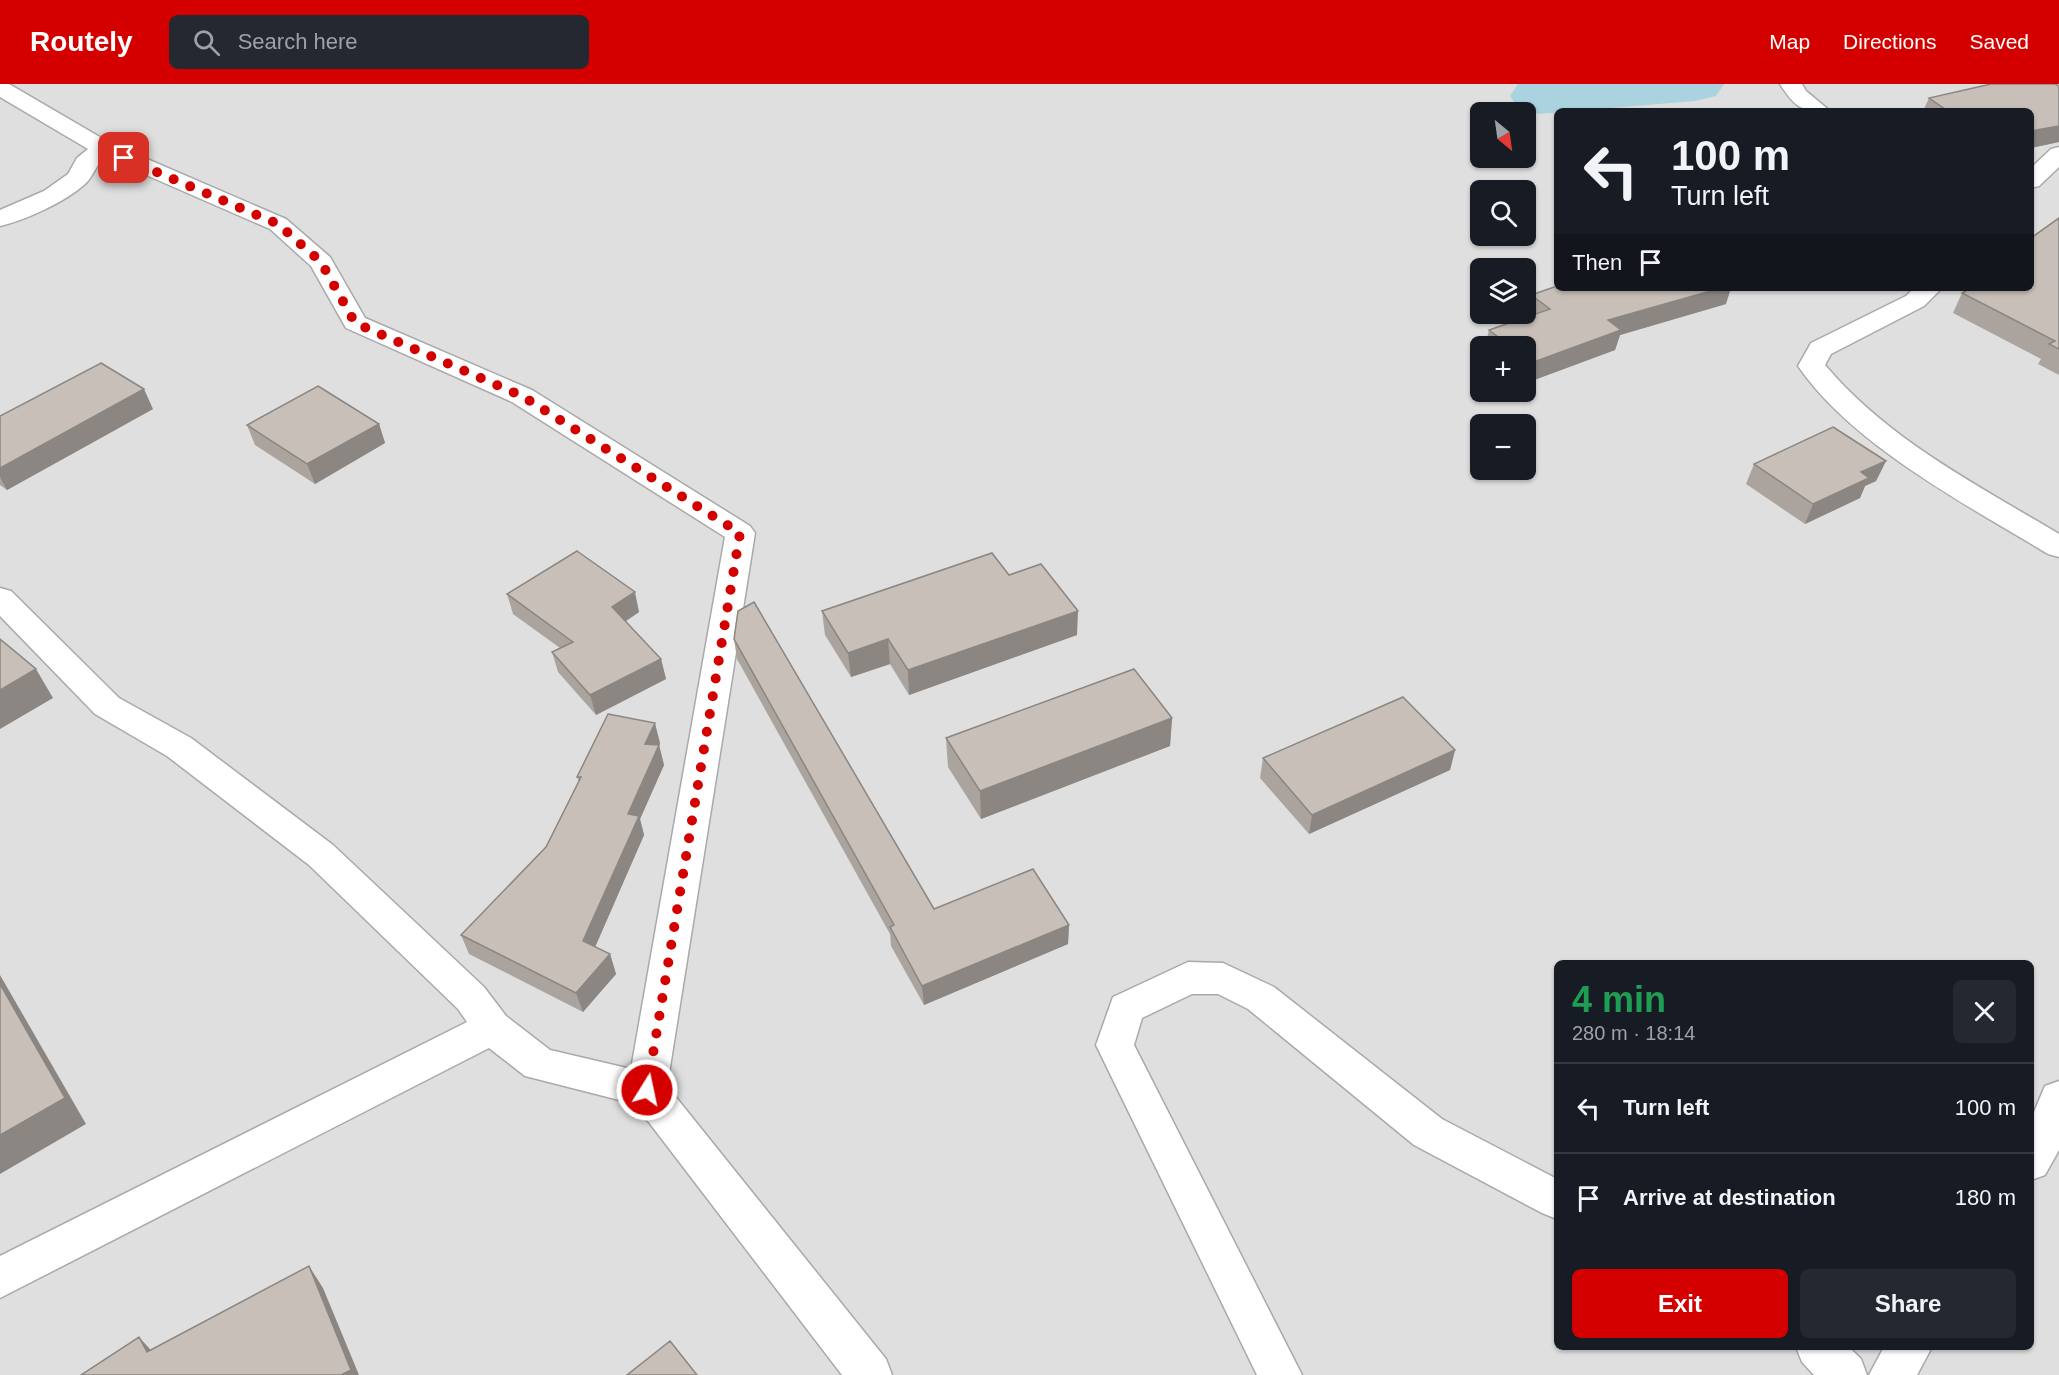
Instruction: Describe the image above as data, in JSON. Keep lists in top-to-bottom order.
{
  "north": "bottom right",
  "page": {
    "header": "Routely",
    "search": "Search here",
    "nav": ["Map", "Directions", "Saved"],
    "map_buttons": ["+", "−"],
    "turn": ["100 m", "Turn left"],
    "then": "Then",
    "heading": ["4 min", "280 m · 18:14"],
    "list": [
      {
        "name": "Turn left",
        "value": "100 m"
      },
      {
        "name": "Arrive at destination",
        "value": "180 m"
      }
    ],
    "buttons": ["Exit", "Share"]
  }
}
